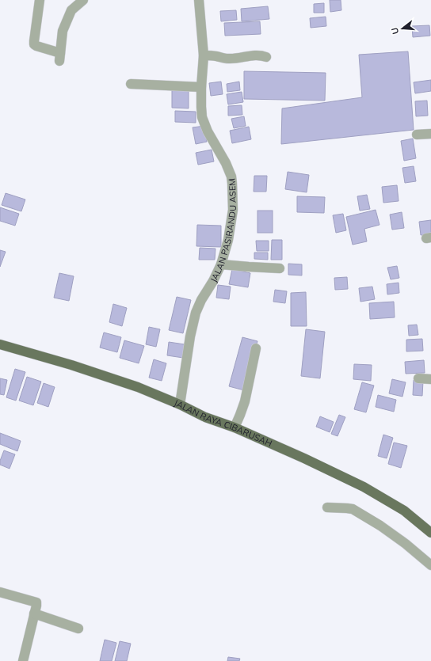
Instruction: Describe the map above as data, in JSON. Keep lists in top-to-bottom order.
{
  "streets": {
    "main road": ["JALAN RAYA CIBARUSAH"],
    "street": ["JALAN PASIRANDU ASEM"]
  },
  "crossings": [
    ["JALAN PASIRANDU ASEM", "JALAN RAYA CIBARUSAH"]
  ],
  "north": "left"
}
